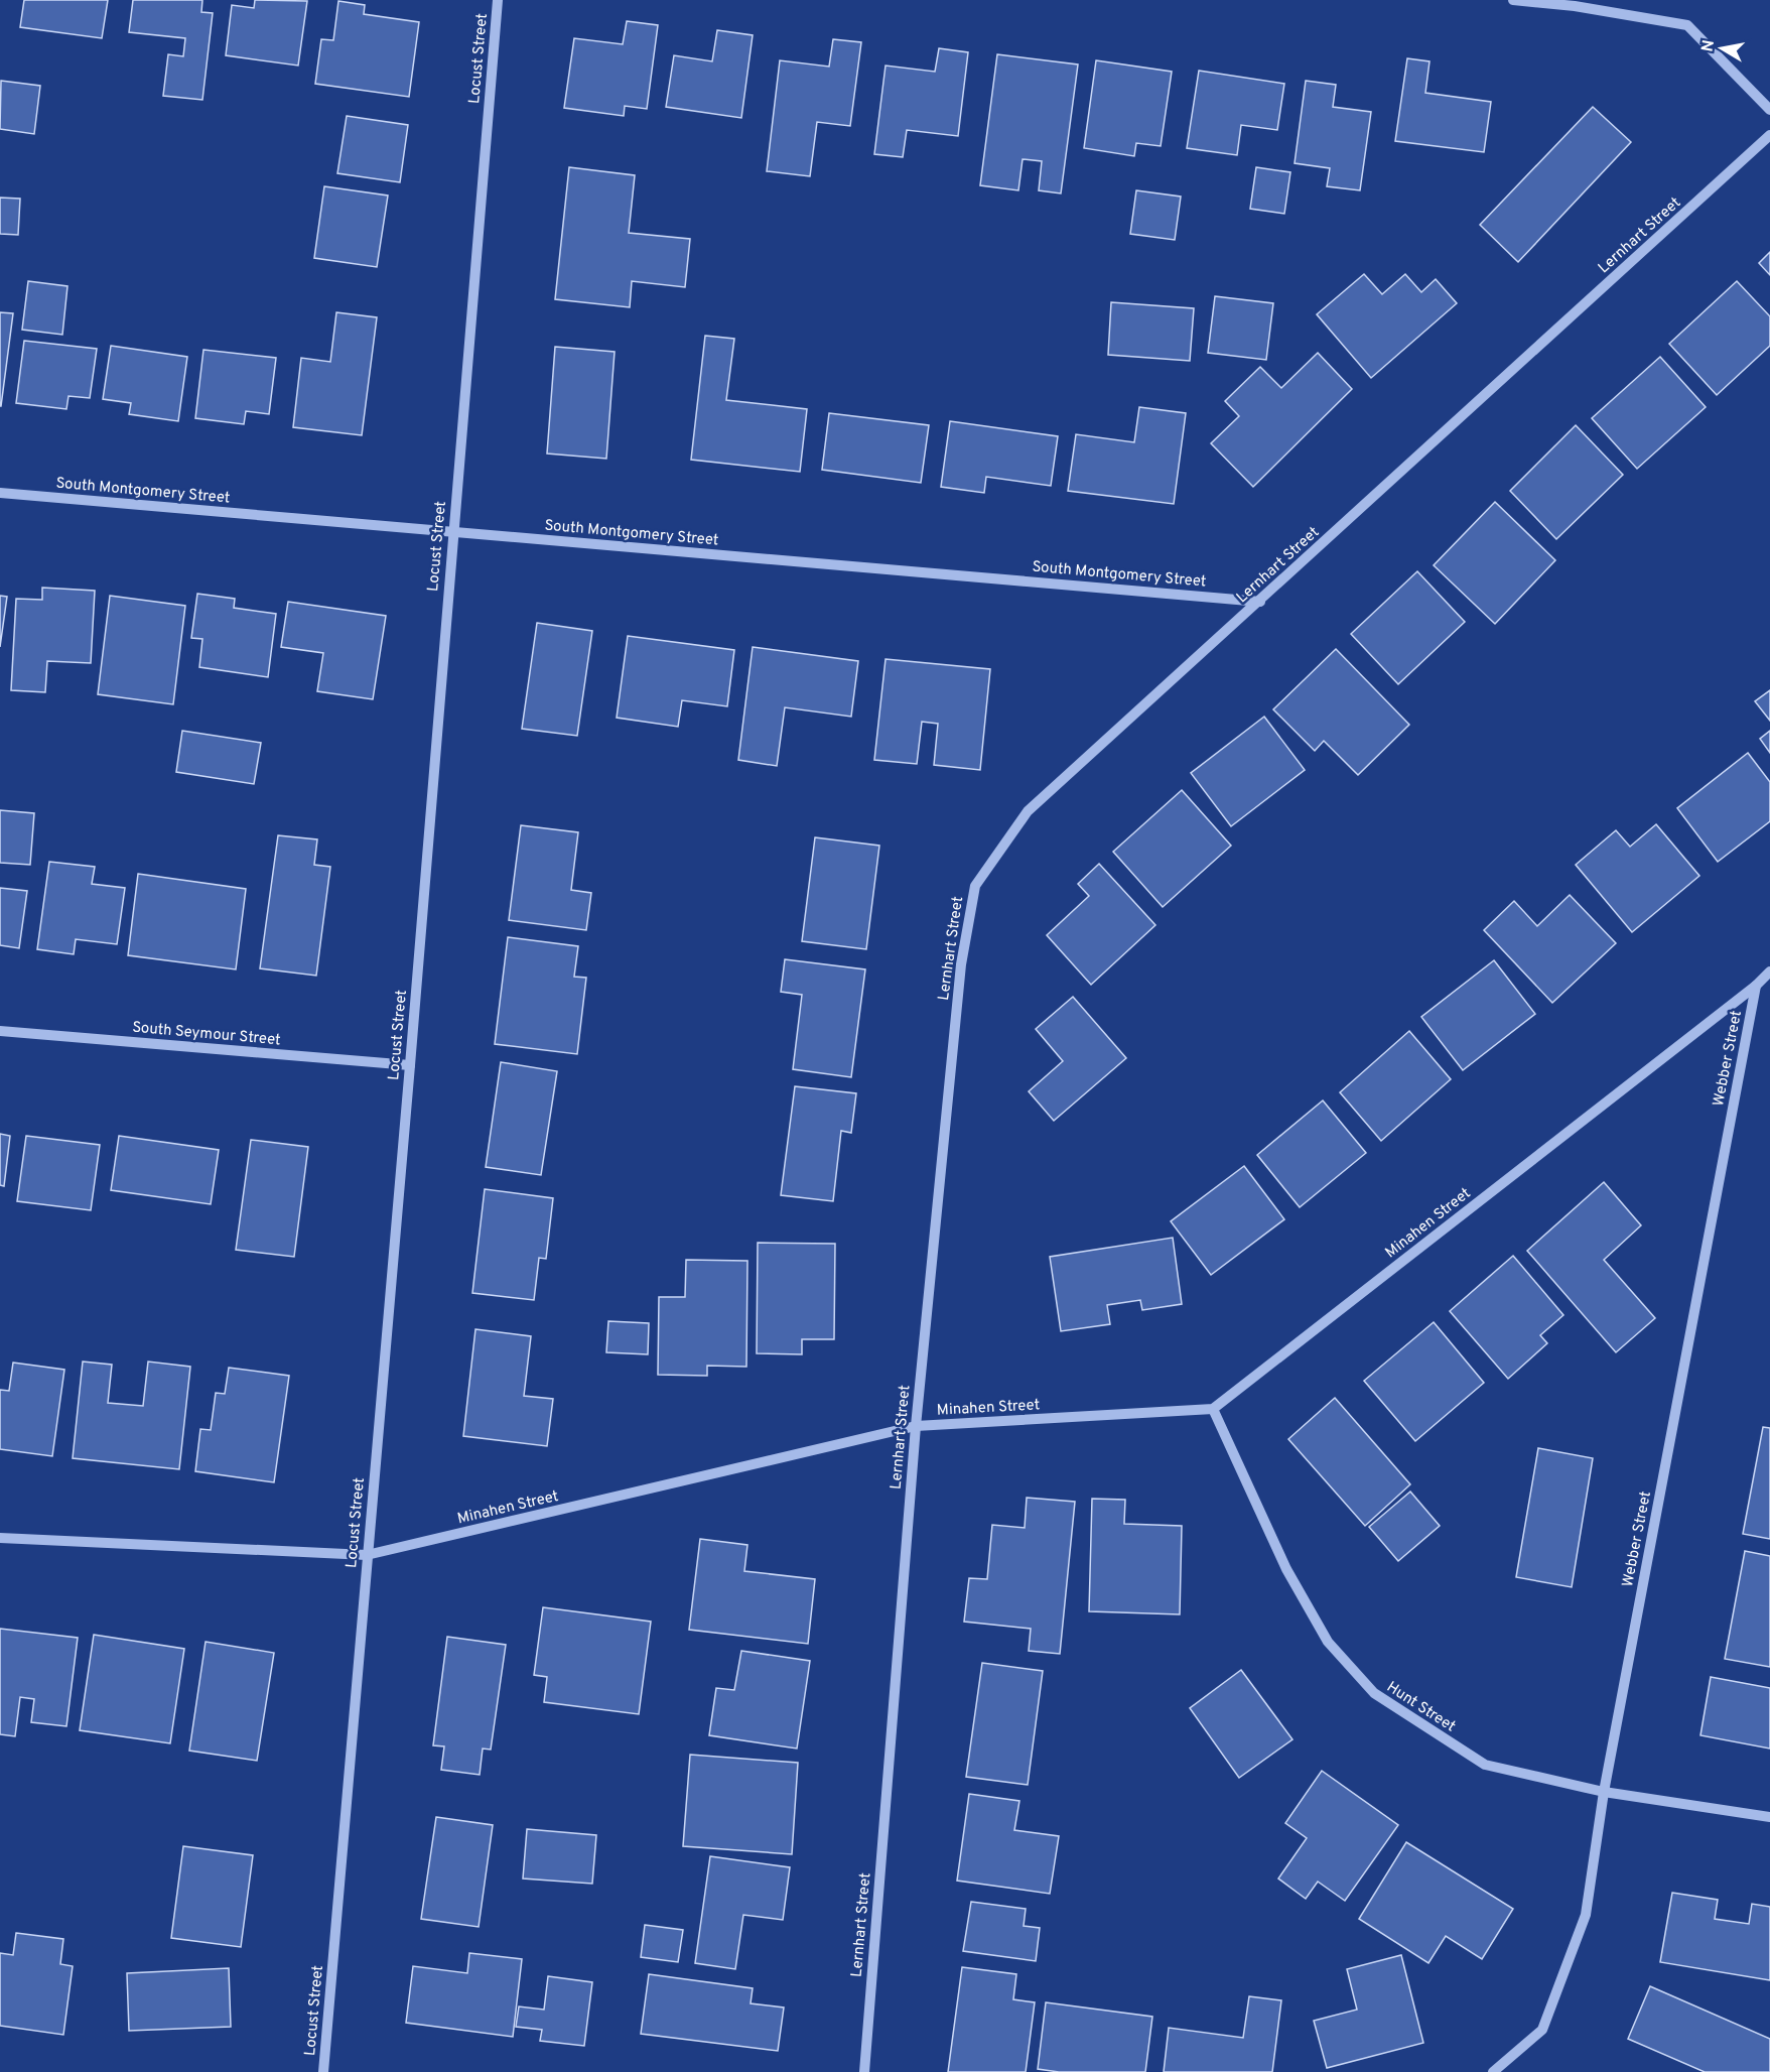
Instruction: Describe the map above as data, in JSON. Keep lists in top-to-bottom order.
{
  "streets": {
    "street": [
      "Locust Street",
      "Lernhart Street",
      "South Montgomery Street",
      "South Seymour Street",
      "Webber Street",
      "Minahen Street",
      "Hunt Street"
    ]
  },
  "crossings": [
    ["Locust Street", "South Montgomery Street"],
    ["Locust Street", "South Seymour Street"],
    ["Locust Street", "Minahen Street"],
    ["Lernhart Street", "South Montgomery Street"],
    ["Lernhart Street", "Minahen Street"],
    ["Webber Street", "Minahen Street"],
    ["Webber Street", "Hunt Street"],
    ["Minahen Street", "Hunt Street"]
  ],
  "north": "left"
}
